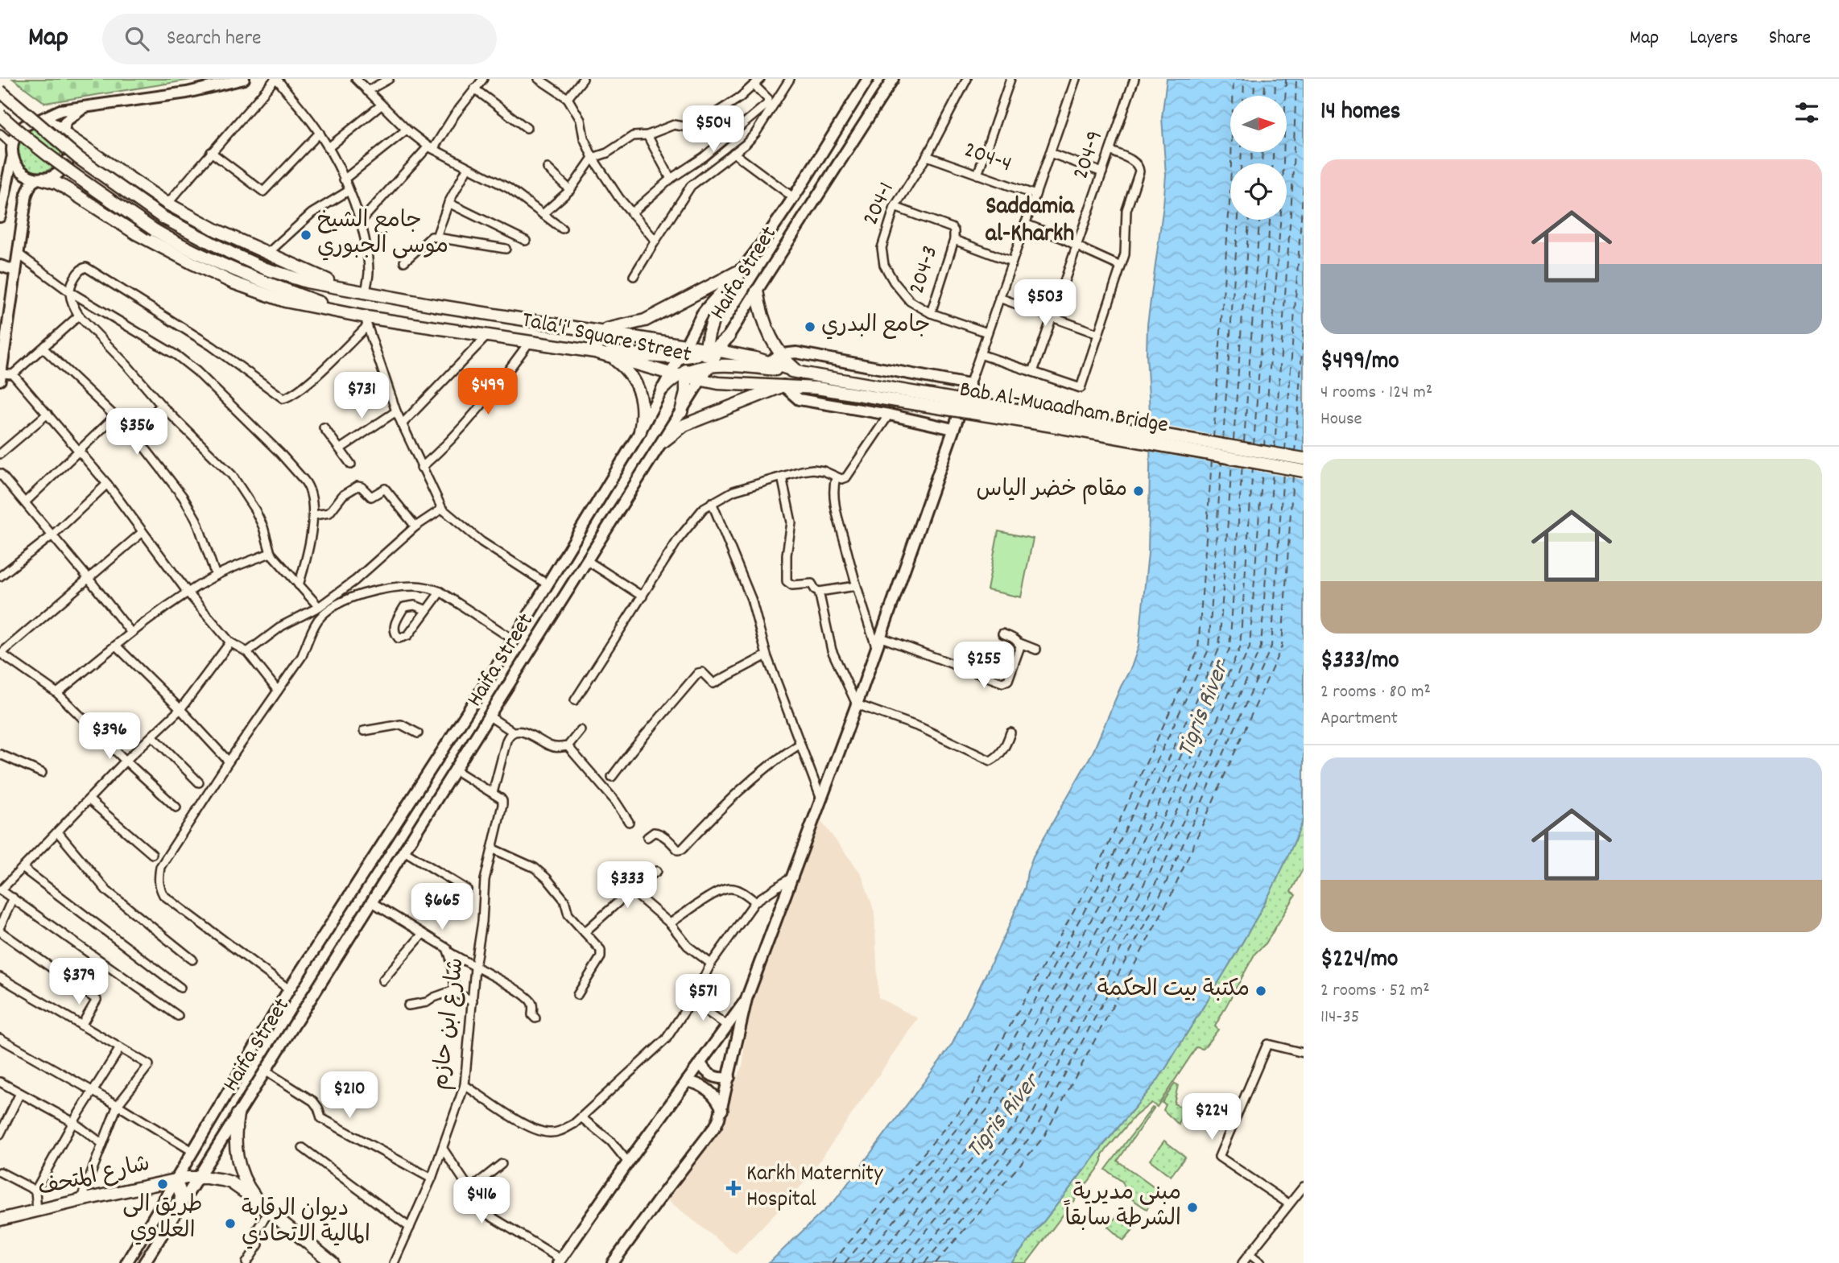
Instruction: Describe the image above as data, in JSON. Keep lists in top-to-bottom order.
{
  "streets": {
    "main road": [
      "Haifa Street",
      "Tala'i' Square Street",
      "Bab Al-Muaadham Bridge",
      "شارع المتحف"
    ],
    "street": [
      "204-9",
      "204-4",
      "204-1",
      "204-3",
      "شارع ابن حازم"
    ]
  },
  "crossings": [
    ["204-4", "204-1"],
    ["204-1", "204-3"],
    ["Haifa Street", "Tala'i' Square Street"],
    ["Haifa Street", "شارع المتحف"],
    ["Tala'i' Square Street", "Bab Al-Muaadham Bridge"]
  ],
  "districts": ["Saddamia al-Kharkh"],
  "water": ["Tigris River"],
  "places": {
    "other": [
      "جامع الشيخ موسى الجبوري",
      "جامع البدري",
      "مقام خضر الياس",
      "مكتبة بيت الحكمة",
      "طريق الى العلاوي",
      "مبنى مديرية الشرطة سابقاً",
      "ديوان الرقابة المالية الاتحادي"
    ],
    "health": ["Karkh Maternity Hospital"]
  },
  "north": "right",
  "page": {
    "header": "Map",
    "search": "Search here",
    "nav": ["Map", "Layers", "Share"],
    "heading": "14 homes",
    "price": [
      "$504",
      "$503",
      "$499",
      "$731",
      "$356",
      "$255",
      "$396",
      "$333",
      "$665",
      "$379",
      "$571",
      "$210",
      "$224",
      "$416"
    ],
    "list": [
      {
        "name": "$499/mo",
        "note": "4 rooms · 124 m² · House"
      },
      {
        "name": "$333/mo",
        "note": "2 rooms · 80 m² · Apartment"
      },
      {
        "name": "$224/mo",
        "note": "2 rooms · 52 m² · 114-35"
      }
    ]
  }
}
